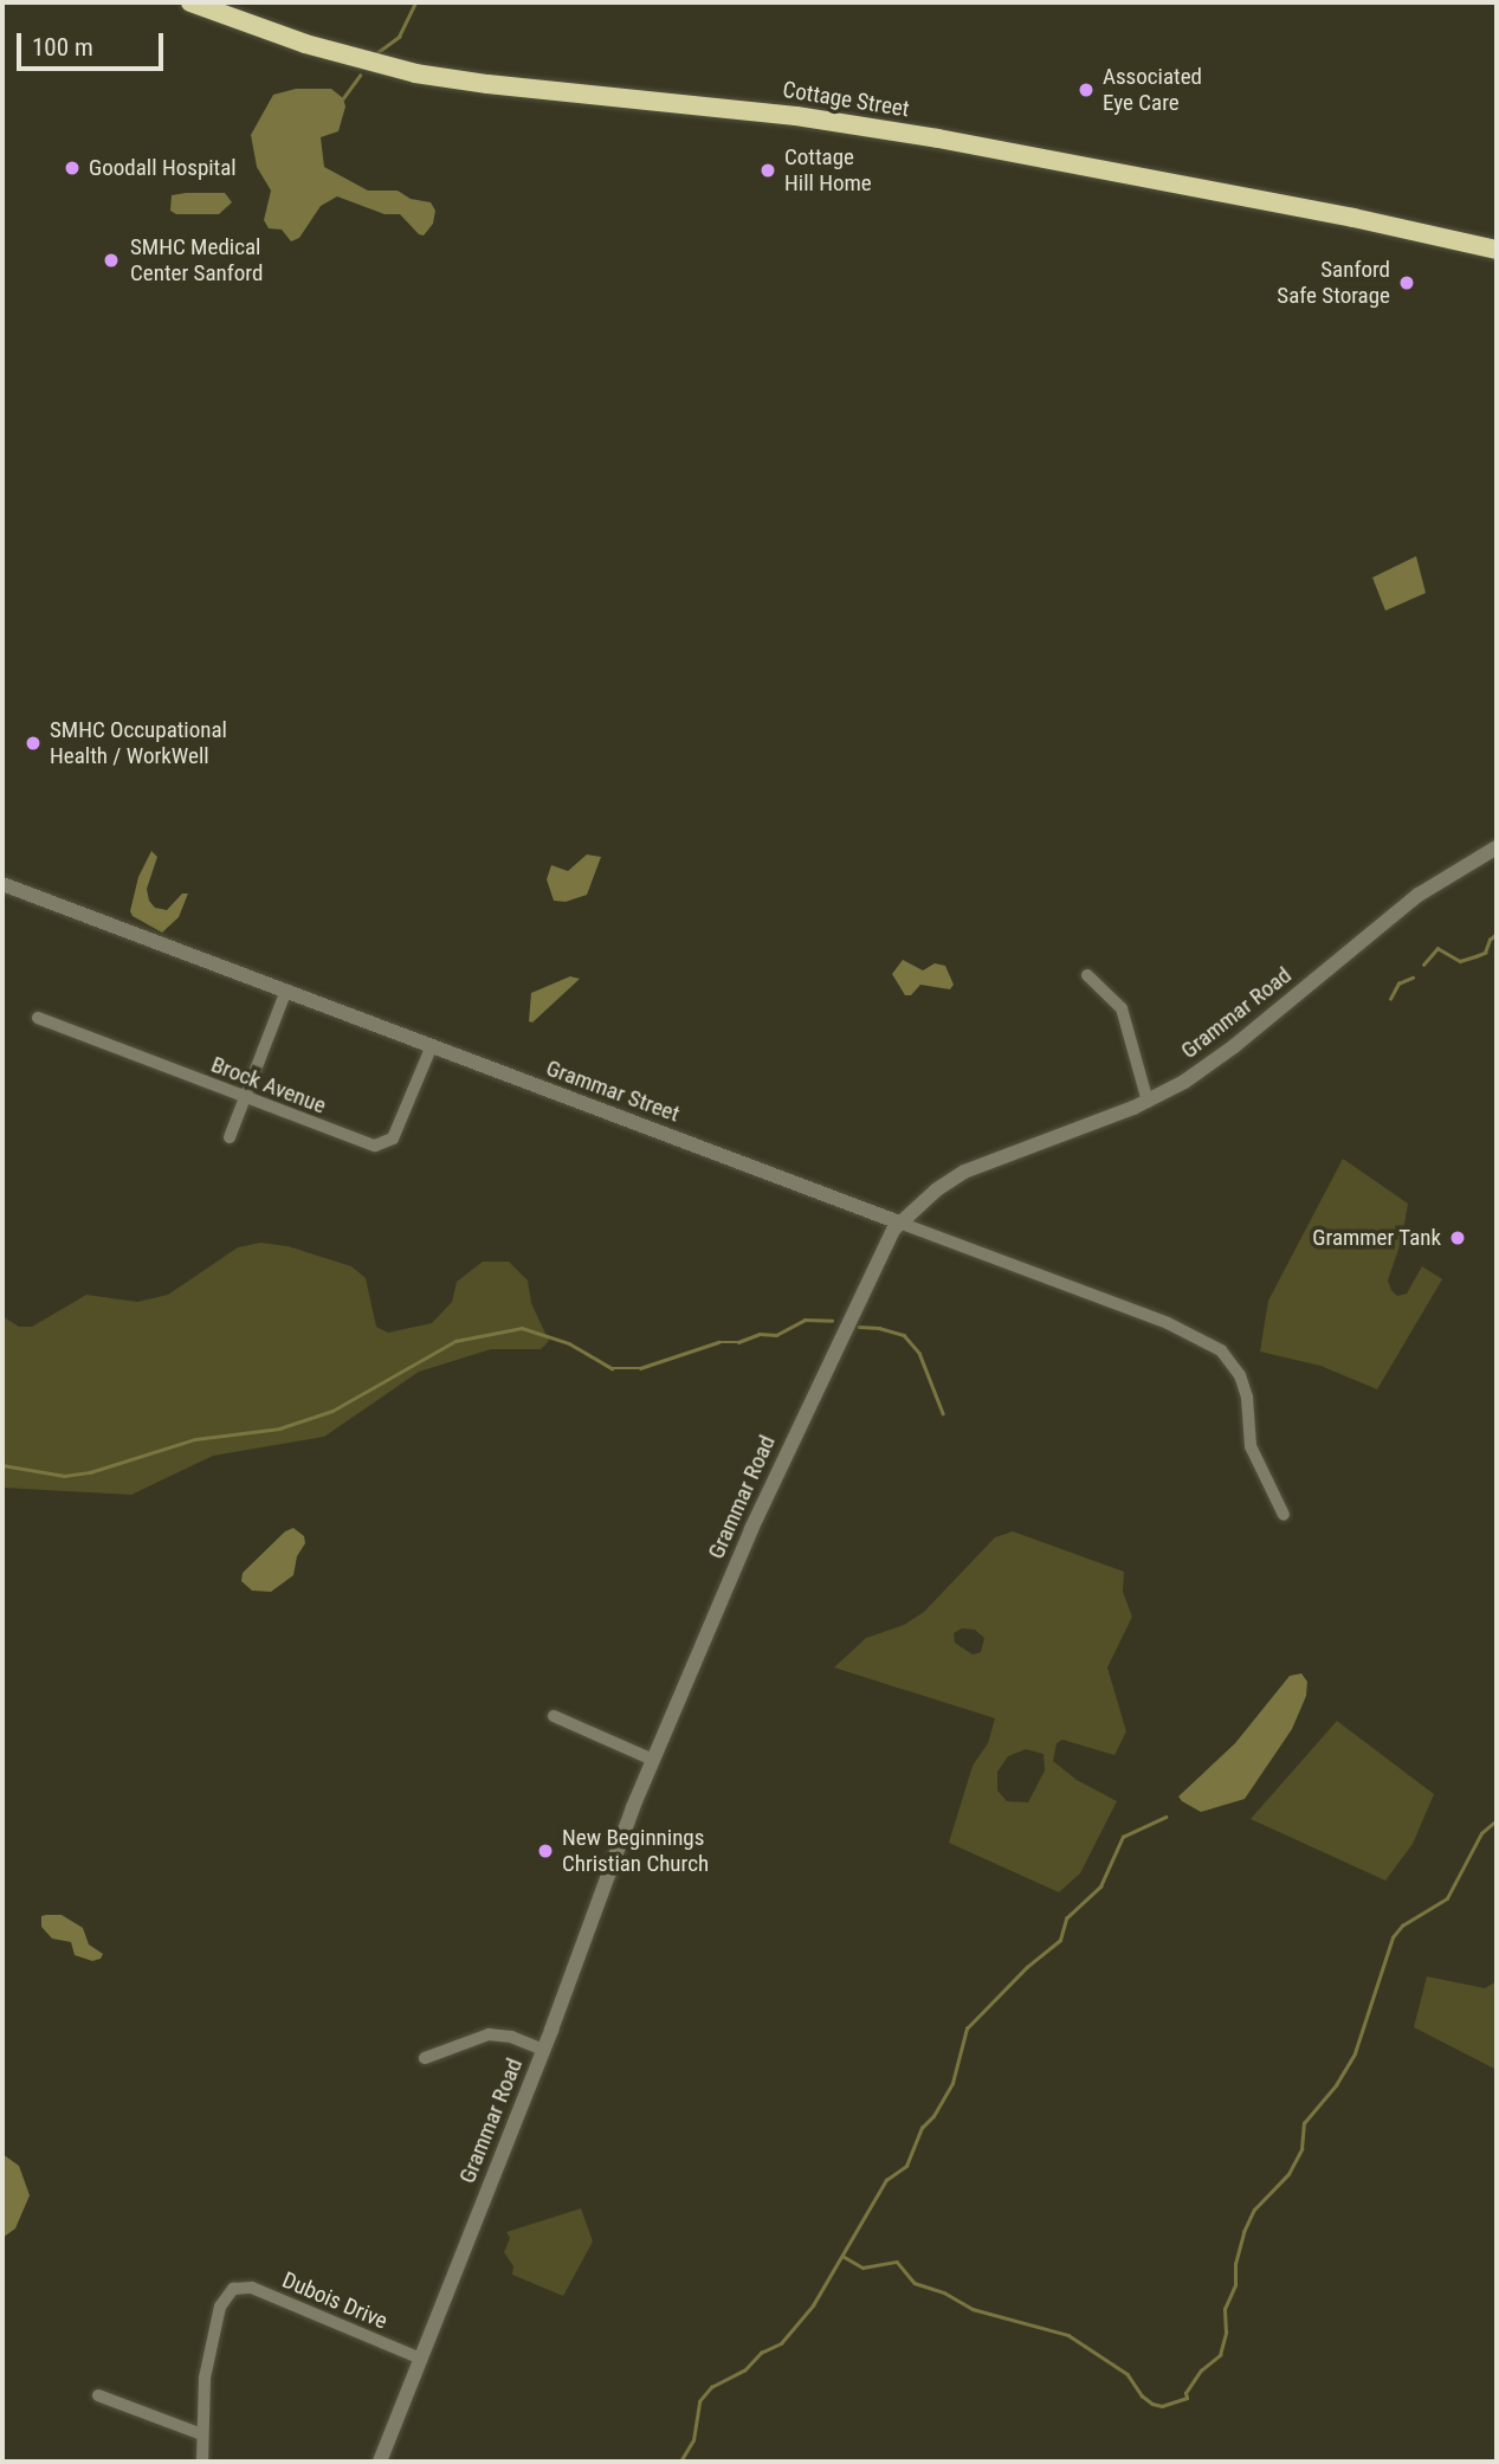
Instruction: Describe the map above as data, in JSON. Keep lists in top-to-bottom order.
{
  "streets": {
    "highway": ["Cottage Street"],
    "street": [
      "Grammar Road",
      "Brock Avenue",
      "Grammar Street",
      "Dubois Drive"
    ]
  },
  "crossings": [
    ["Grammar Road", "Grammar Street"],
    ["Grammar Road", "Dubois Drive"],
    ["Brock Avenue", "Grammar Street"]
  ],
  "places": [
    "Associated Eye Care",
    "Goodall Hospital",
    "Cottage Hill Home",
    "SMHC Medical Center Sanford",
    "Sanford Safe Storage",
    "SMHC Occupational Health / WorkWell",
    "Grammer Tank",
    "New Beginnings Christian Church"
  ],
  "scale_bar": "100 m"
}
